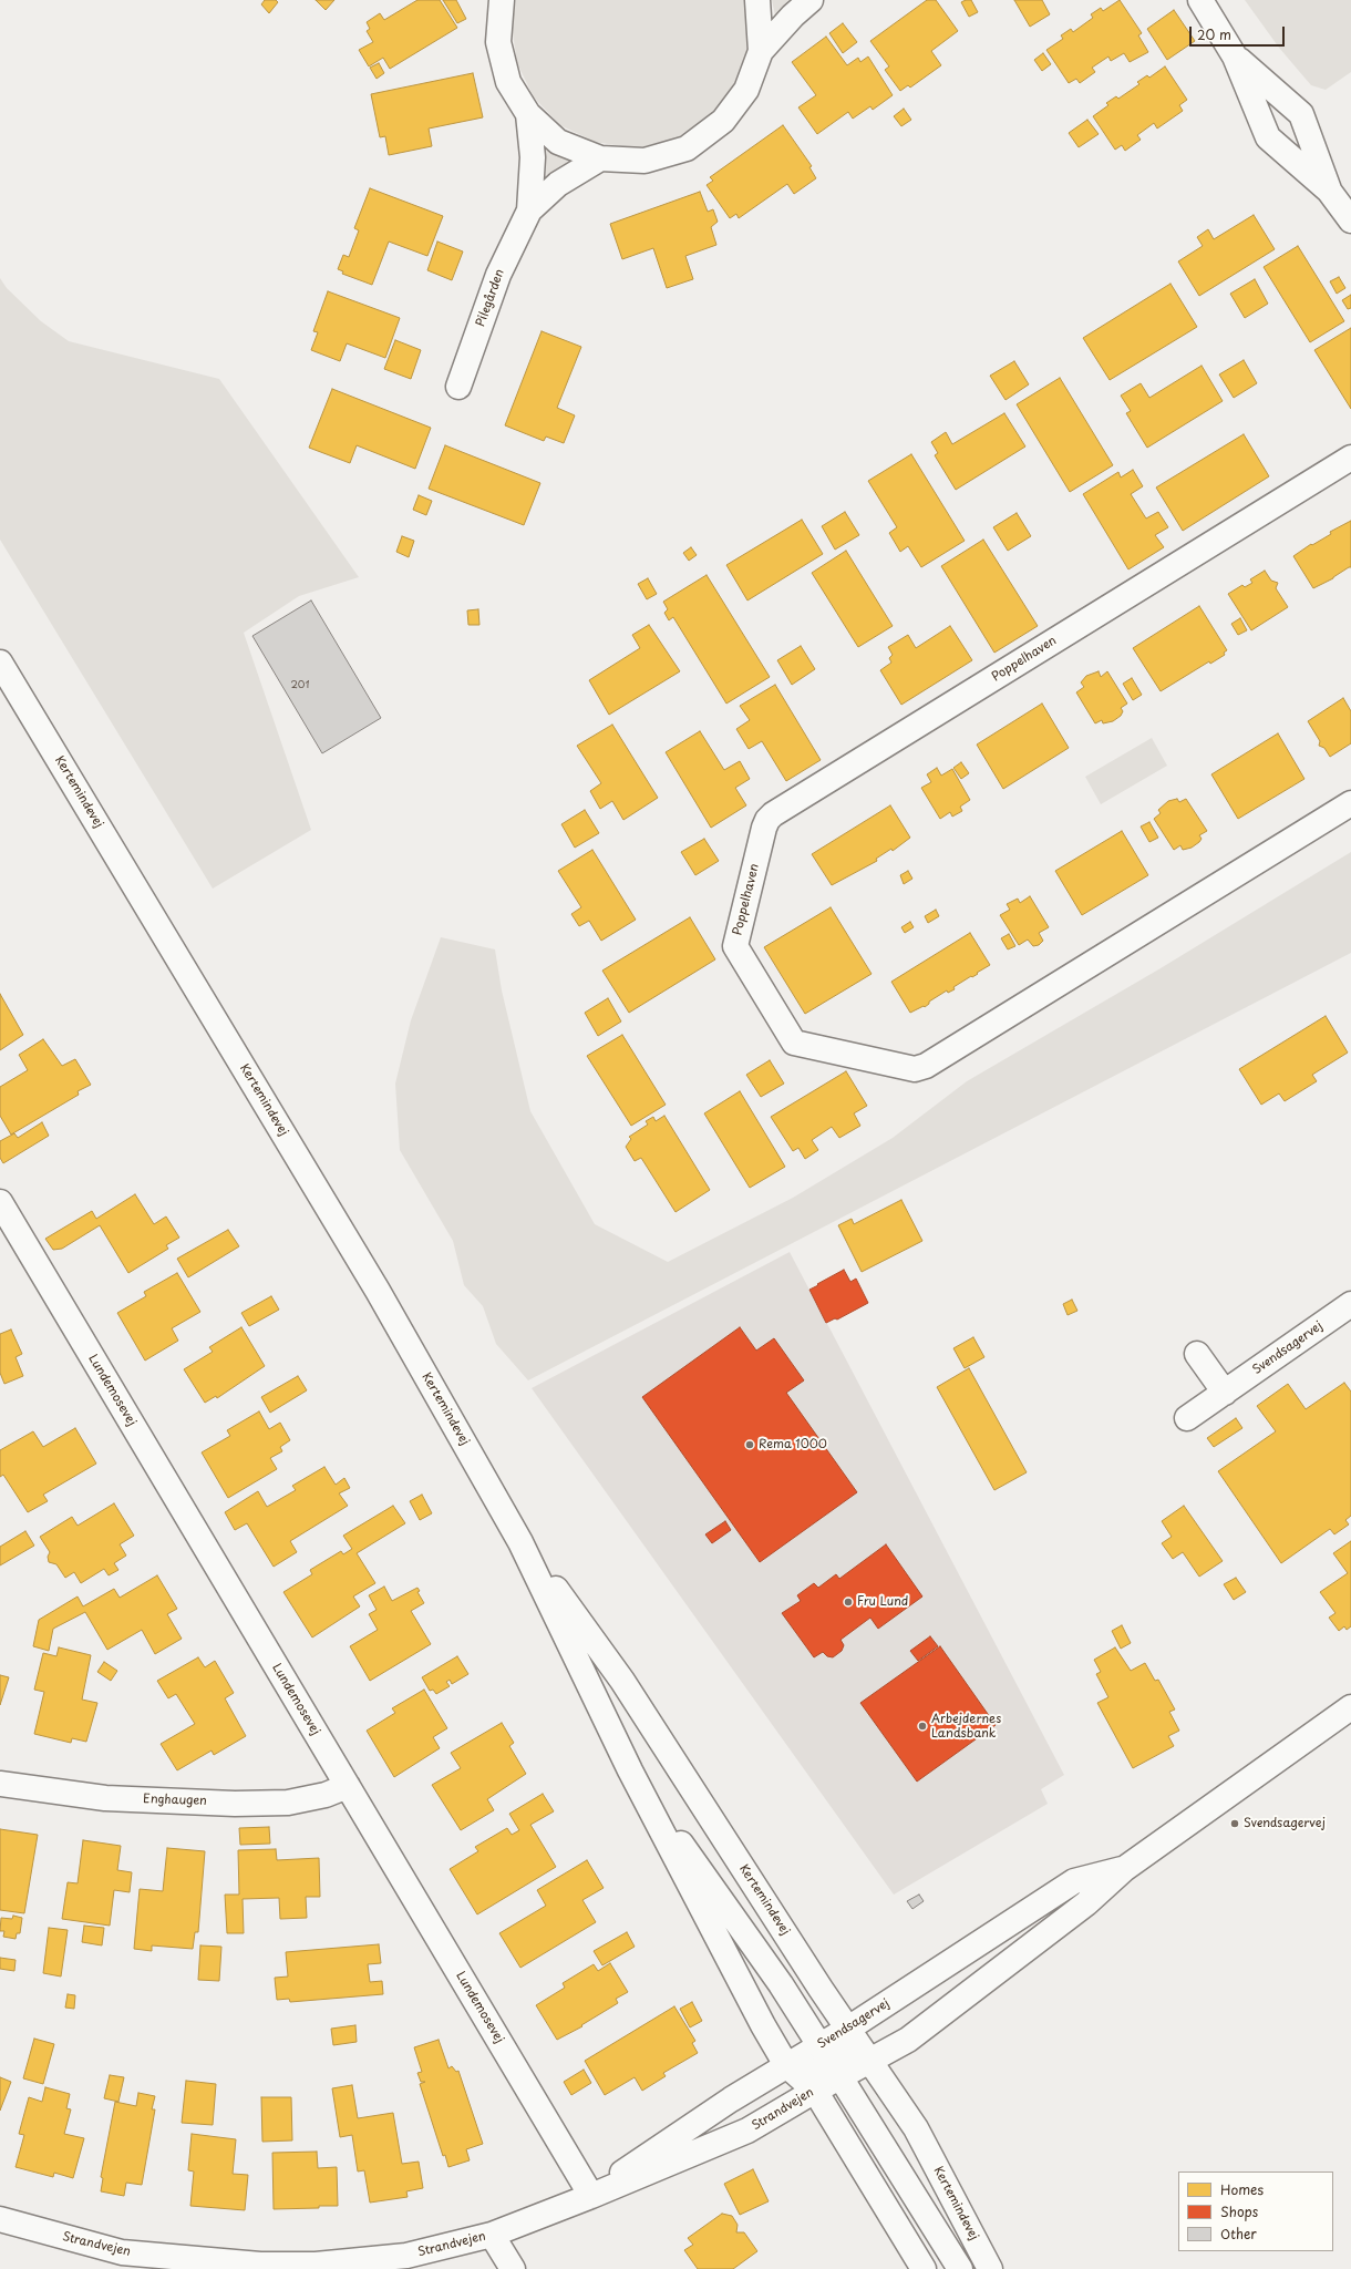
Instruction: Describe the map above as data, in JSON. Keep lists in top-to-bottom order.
{
  "streets": {
    "street": [
      "Pilegården",
      "Poppelhaven",
      "Kertemindevej",
      "Svendsagervej",
      "Lundemosevej",
      "Enghaugen",
      "Strandvejen"
    ]
  },
  "crossings": [
    ["Kertemindevej", "Svendsagervej"],
    ["Kertemindevej", "Strandvejen"],
    ["Svendsagervej", "Lundemosevej"],
    ["Svendsagervej", "Strandvejen"],
    ["Lundemosevej", "Enghaugen"],
    ["Lundemosevej", "Strandvejen"]
  ],
  "places": [
    "Rema 1000",
    "Fru Lund",
    "Arbejdernes Landsbank",
    "Svendsagervej"
  ],
  "house_numbers": ["201"],
  "legend": ["Homes", "Shops", "Other"],
  "scale_bar": "20 m"
}
